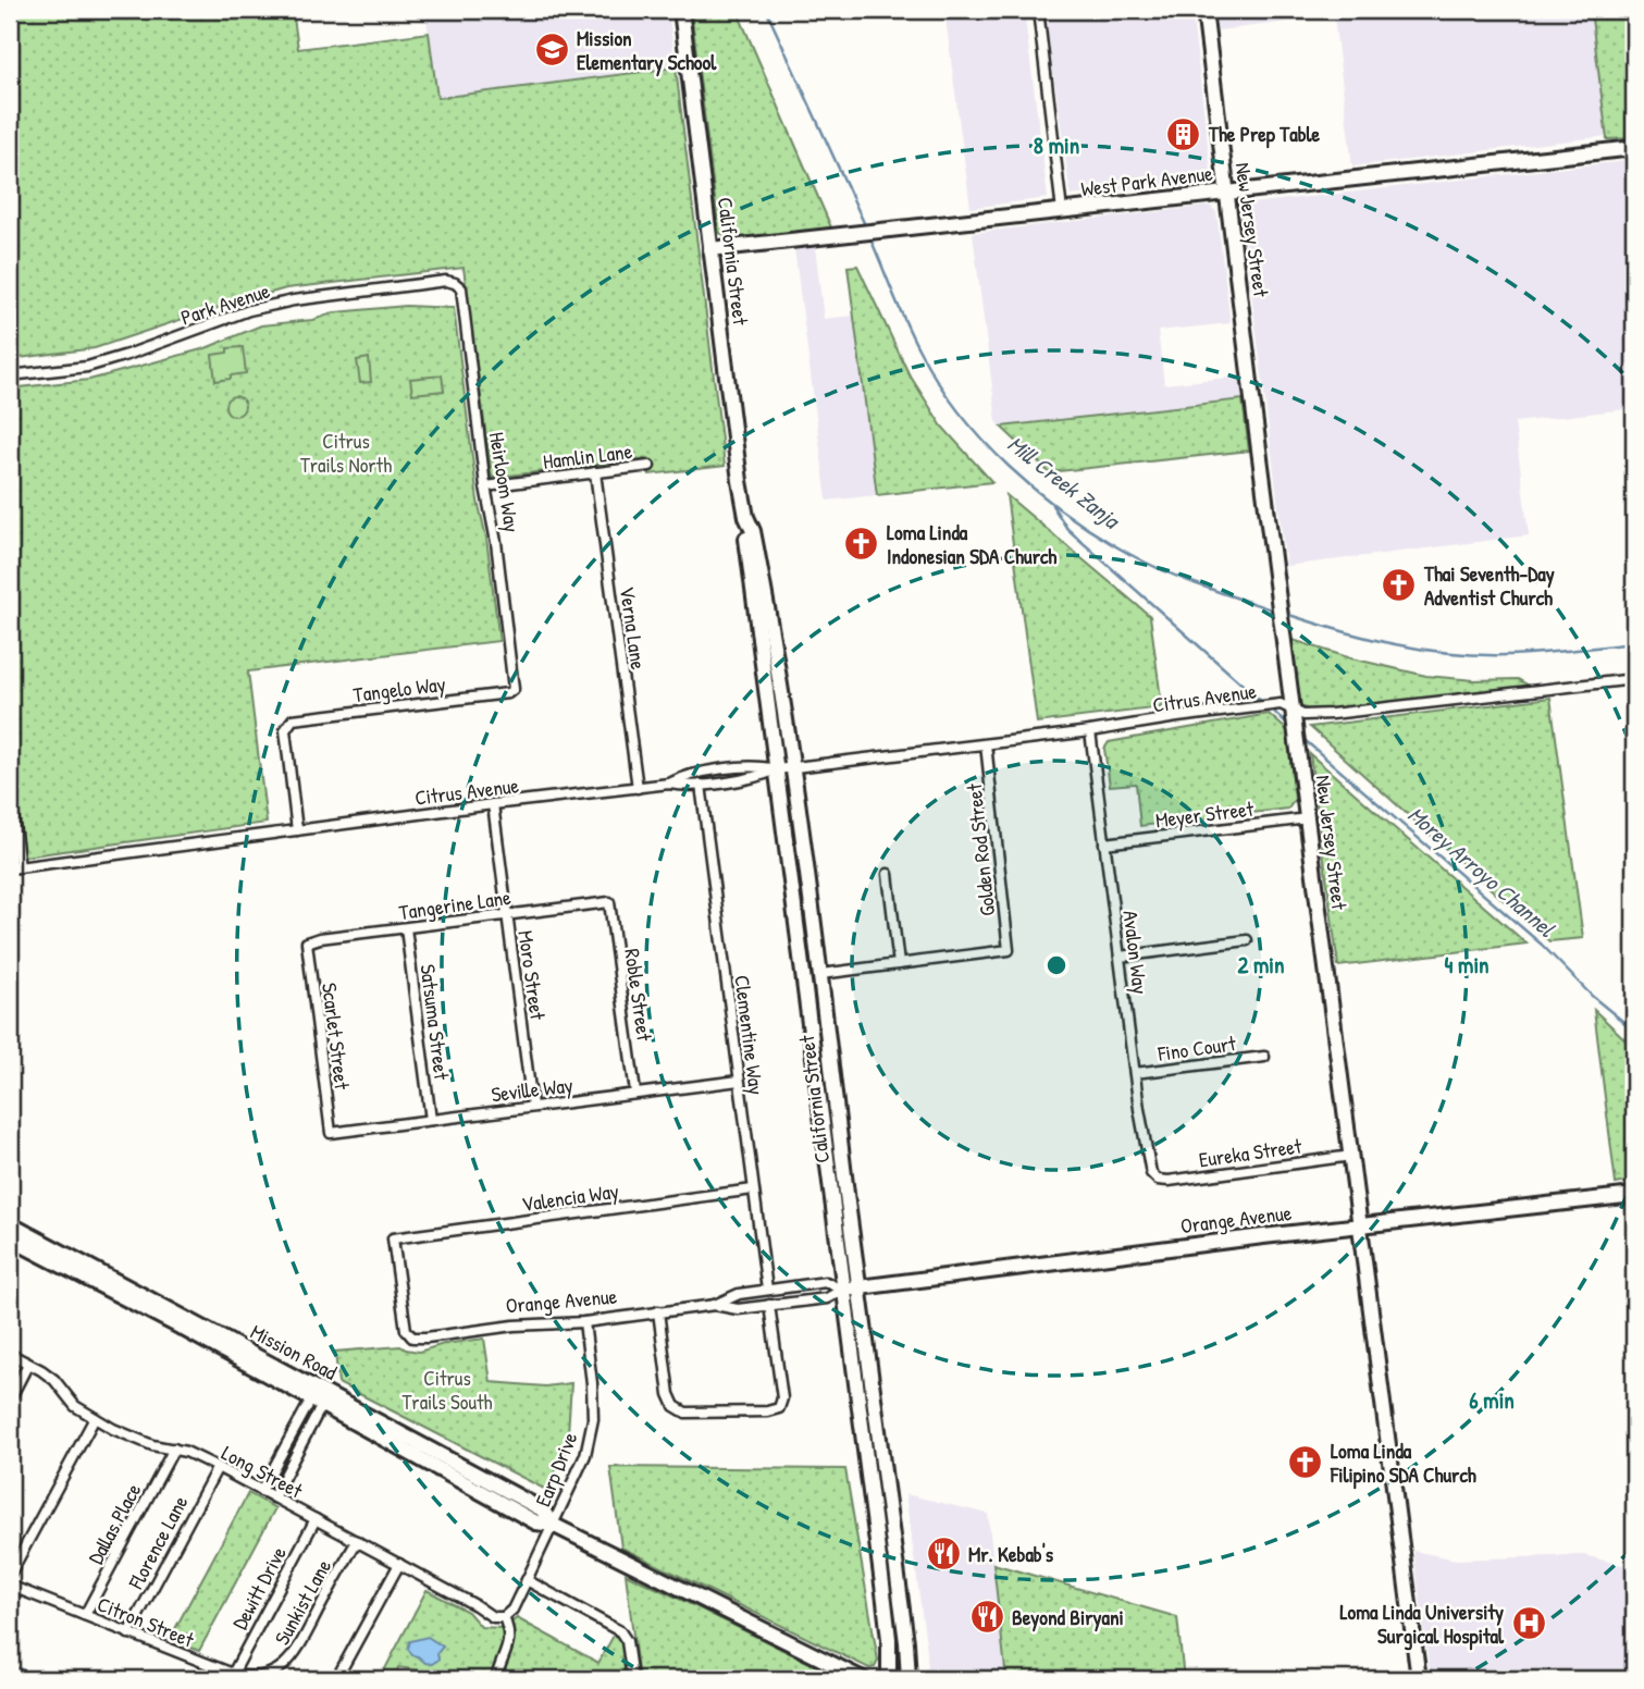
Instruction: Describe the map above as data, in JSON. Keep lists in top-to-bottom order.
{
  "streets": {
    "street": [
      "West Park Avenue",
      "New Jersey Street",
      "California Street",
      "Park Avenue",
      "Hamlin Lane",
      "Heirloom Way",
      "Verna Lane",
      "Tangelo Way",
      "Citrus Avenue",
      "Meyer Street",
      "Golden Rod Street",
      "Tangerine Lane",
      "Avalon Way",
      "Moro Street",
      "Roble Street",
      "Satsuma Street",
      "Clementine Way",
      "Scarlet Street",
      "Fino Court",
      "Seville Way",
      "Eureka Street",
      "Valencia Way",
      "Orange Avenue",
      "Mission Road",
      "Earp Drive",
      "Long Street",
      "Dallas Place",
      "Florence Lane",
      "Dewitt Drive",
      "Sunkist Lane",
      "Citron Street"
    ]
  },
  "crossings": [
    ["West Park Avenue", "New Jersey Street"],
    ["West Park Avenue", "California Street"],
    ["New Jersey Street", "Citrus Avenue"],
    ["New Jersey Street", "Meyer Street"],
    ["New Jersey Street", "Eureka Street"],
    ["New Jersey Street", "Orange Avenue"],
    ["California Street", "Citrus Avenue"],
    ["California Street", "Orange Avenue"],
    ["Park Avenue", "Heirloom Way"],
    ["Hamlin Lane", "Heirloom Way"],
    ["Hamlin Lane", "Verna Lane"],
    ["Heirloom Way", "Tangelo Way"],
    ["Verna Lane", "Citrus Avenue"],
    ["Tangelo Way", "Citrus Avenue"],
    ["Citrus Avenue", "Golden Rod Street"],
    ["Citrus Avenue", "Avalon Way"],
    ["Citrus Avenue", "Moro Street"],
    ["Citrus Avenue", "Clementine Way"],
    ["Meyer Street", "Avalon Way"],
    ["Tangerine Lane", "Moro Street"],
    ["Tangerine Lane", "Roble Street"],
    ["Tangerine Lane", "Satsuma Street"],
    ["Tangerine Lane", "Scarlet Street"],
    ["Avalon Way", "Fino Court"],
    ["Avalon Way", "Eureka Street"],
    ["Moro Street", "Seville Way"],
    ["Roble Street", "Seville Way"],
    ["Satsuma Street", "Seville Way"],
    ["Clementine Way", "Seville Way"],
    ["Clementine Way", "Valencia Way"],
    ["Clementine Way", "Orange Avenue"],
    ["Scarlet Street", "Seville Way"],
    ["Valencia Way", "Orange Avenue"],
    ["Orange Avenue", "Earp Drive"],
    ["Mission Road", "Earp Drive"],
    ["Earp Drive", "Long Street"],
    ["Long Street", "Dallas Place"],
    ["Long Street", "Florence Lane"],
    ["Long Street", "Dewitt Drive"],
    ["Long Street", "Sunkist Lane"],
    ["Dallas Place", "Citron Street"],
    ["Florence Lane", "Citron Street"],
    ["Dewitt Drive", "Citron Street"],
    ["Sunkist Lane", "Citron Street"]
  ],
  "water": ["Mill Creek Zanja", "Morey Arroyo Channel"],
  "parks": ["Citrus Trails North", "Citrus Trails South"],
  "places": {
    "school or university": ["Mission Elementary School"],
    "building": ["The Prep Table"],
    "church": ["Loma Linda Indonesian SDA Church", "Thai Seventh-Day Adventist Church", "Loma Linda Filipino SDA Church"],
    "restaurant": ["Mr. Kebab's", "Beyond Biryani"],
    "hospital": ["Loma Linda University Surgical Hospital"]
  },
  "rings": [
    "8 min",
    "2 min",
    "4 min",
    "6 min"
  ]
}
